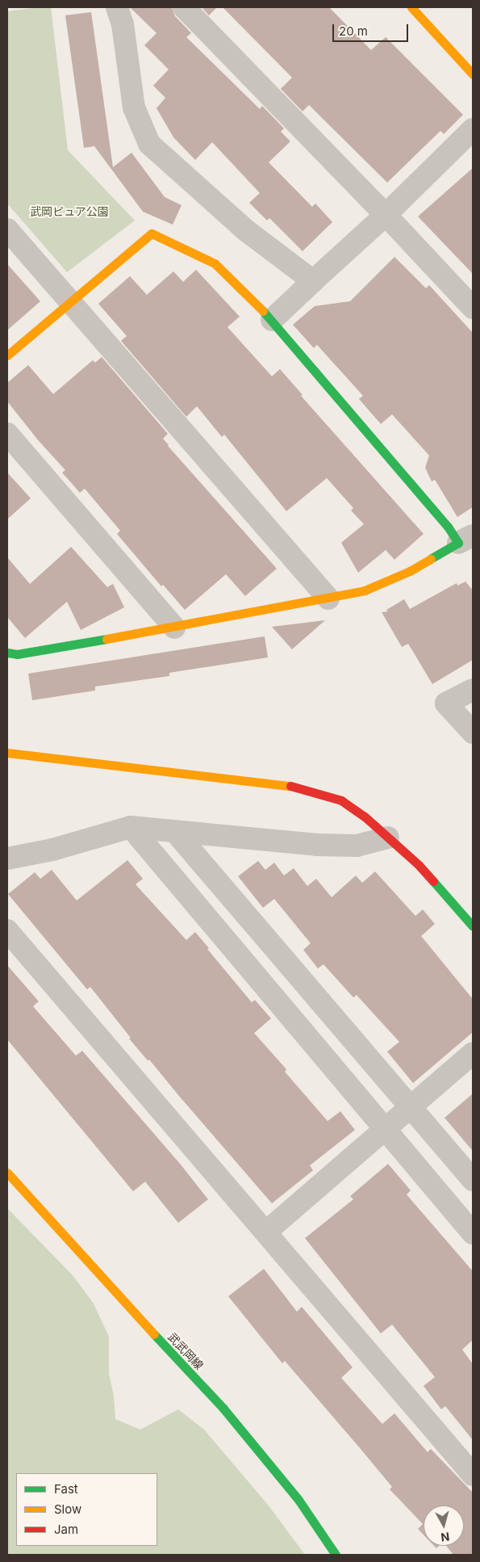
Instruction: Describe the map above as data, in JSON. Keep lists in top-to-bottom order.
{
  "streets": {
    "street": ["武武岡線"]
  },
  "parks": ["武岡ピュア公園"],
  "legend": ["Fast", "Slow", "Jam"],
  "scale_bar": "20 m",
  "north": "bottom"
}
